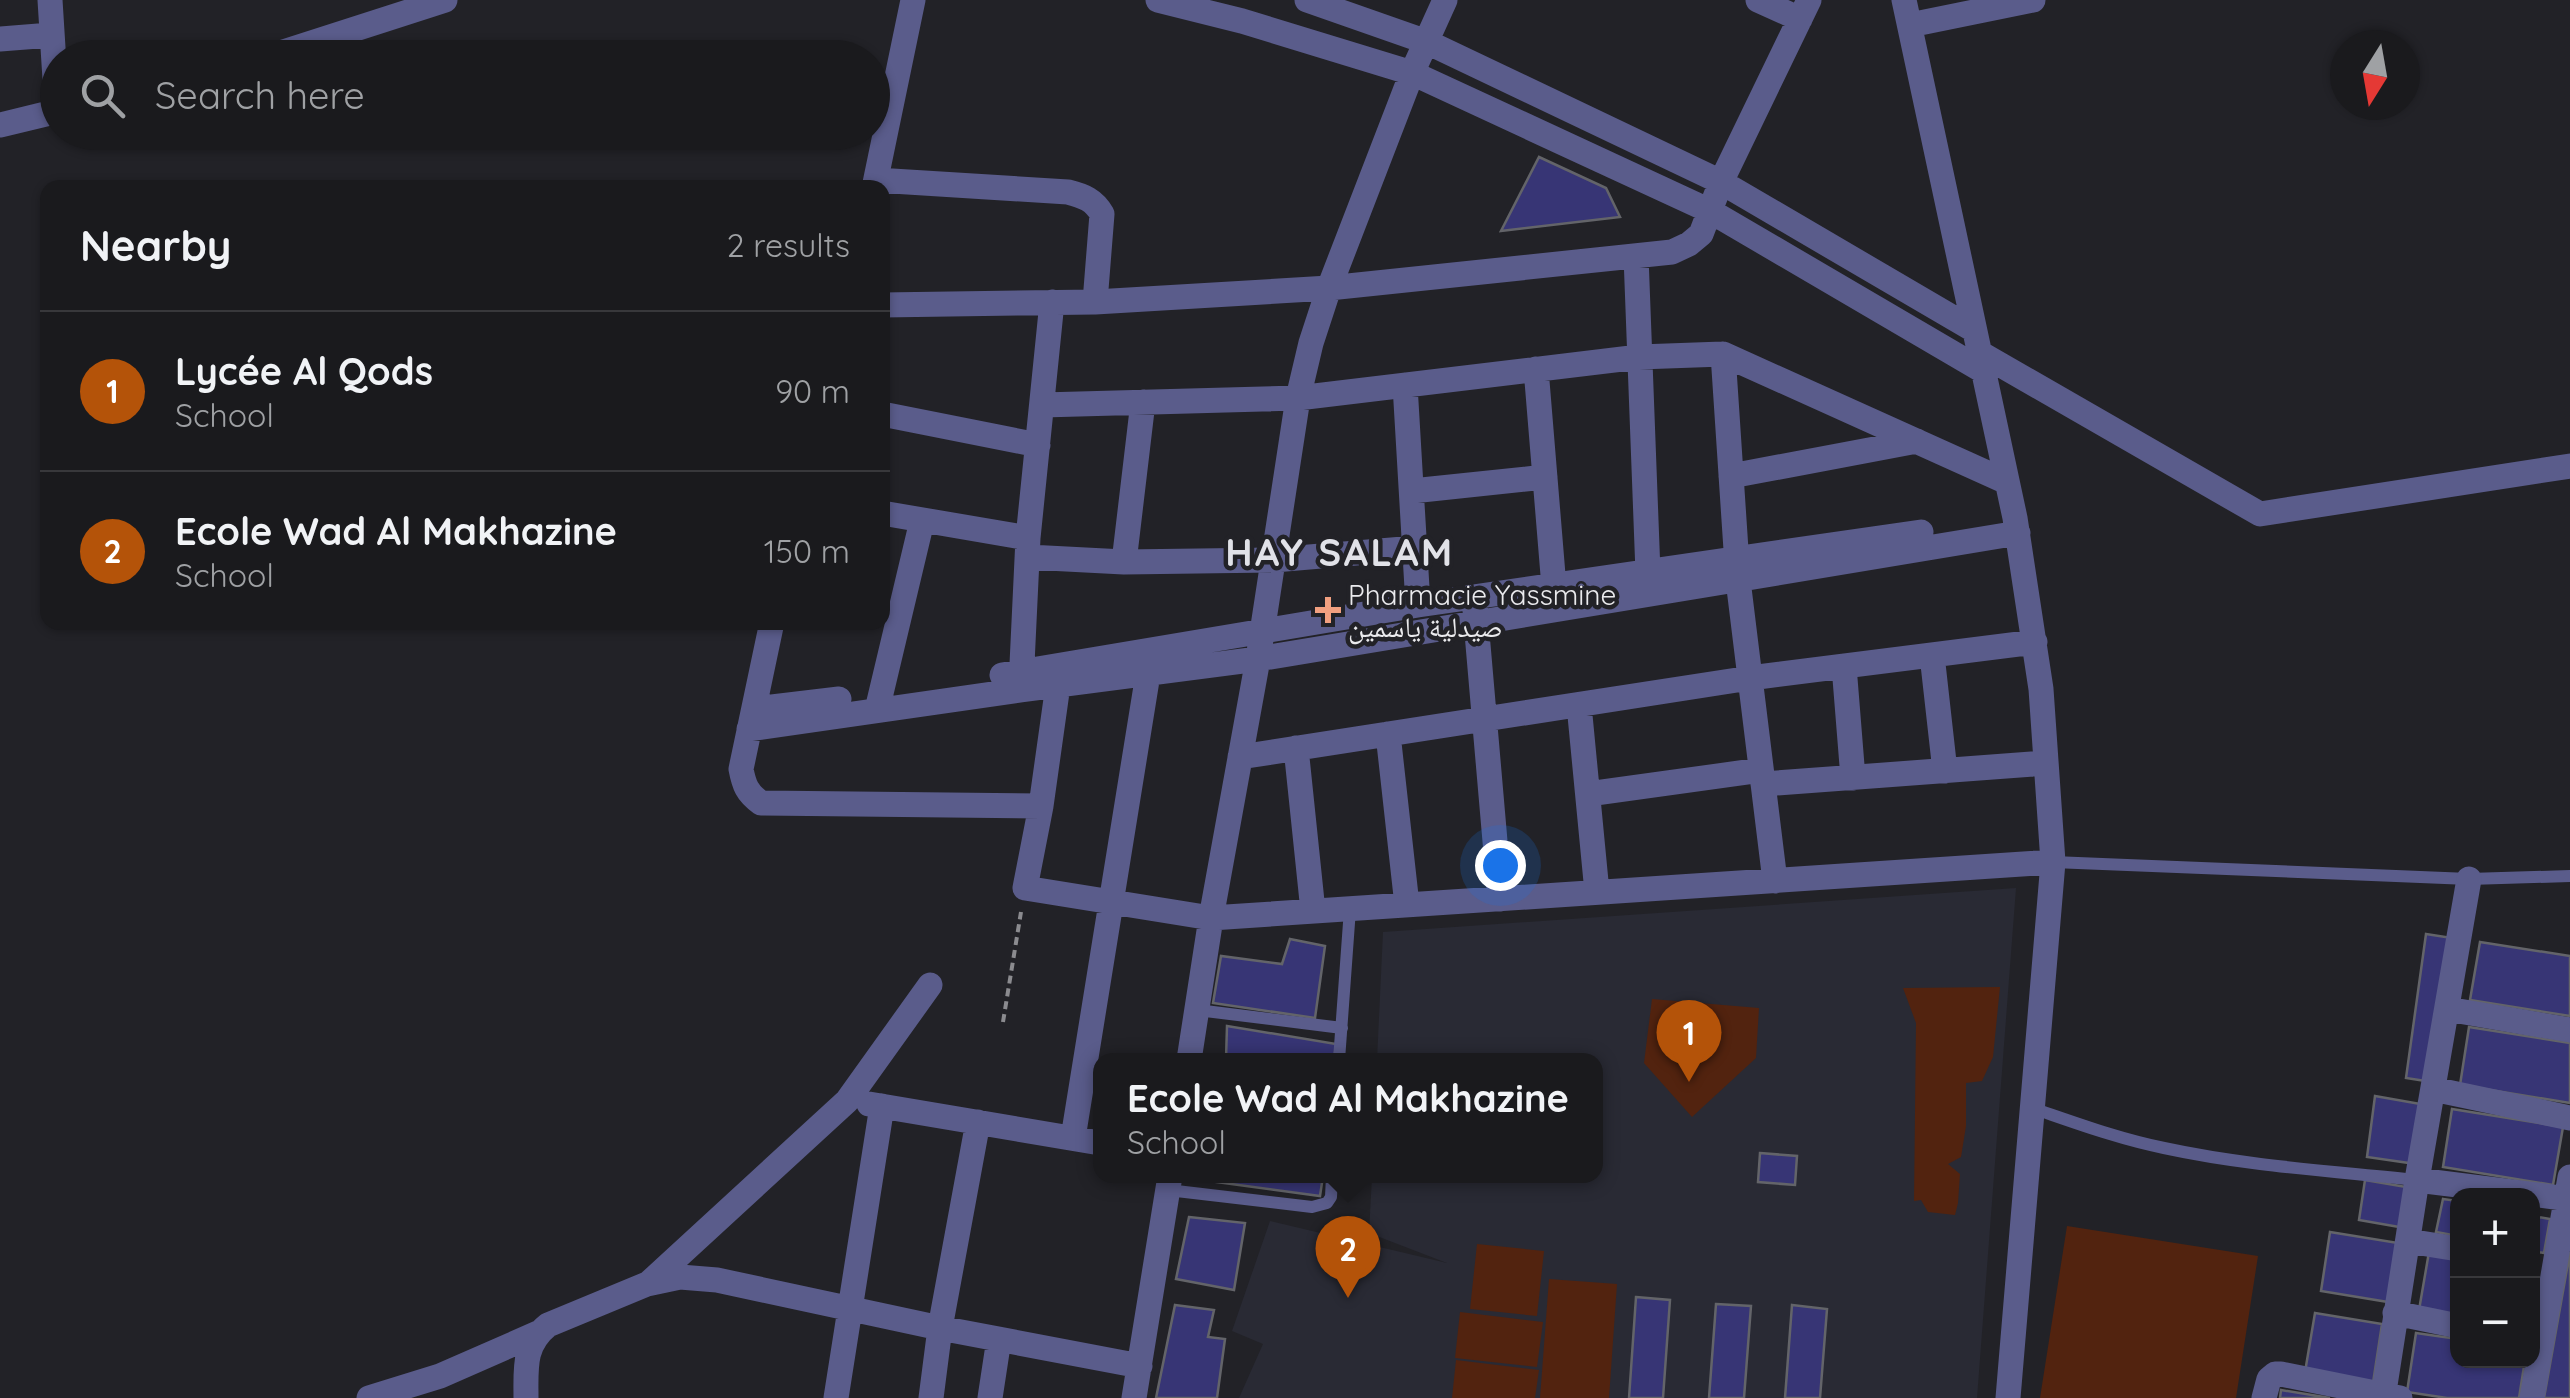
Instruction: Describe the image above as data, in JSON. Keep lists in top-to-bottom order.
{
  "districts": ["HAY SALAM"],
  "places": {
    "health": ["Pharmacie Yassmine صيدلية ياسمين"]
  },
  "north": "bottom",
  "page": {
    "search": "Search here",
    "heading": ["Nearby", "2 results"],
    "list": [
      {
        "mark": "1",
        "name": "Lycée Al Qods",
        "note": "School",
        "value": "90 m"
      },
      {
        "mark": "2",
        "name": "Ecole Wad Al Makhazine",
        "note": "School",
        "value": "150 m"
      }
    ],
    "pins": ["1", "2"],
    "popup": ["Ecole Wad Al Makhazine", "School"],
    "map_buttons": ["+", "−"]
  }
}
